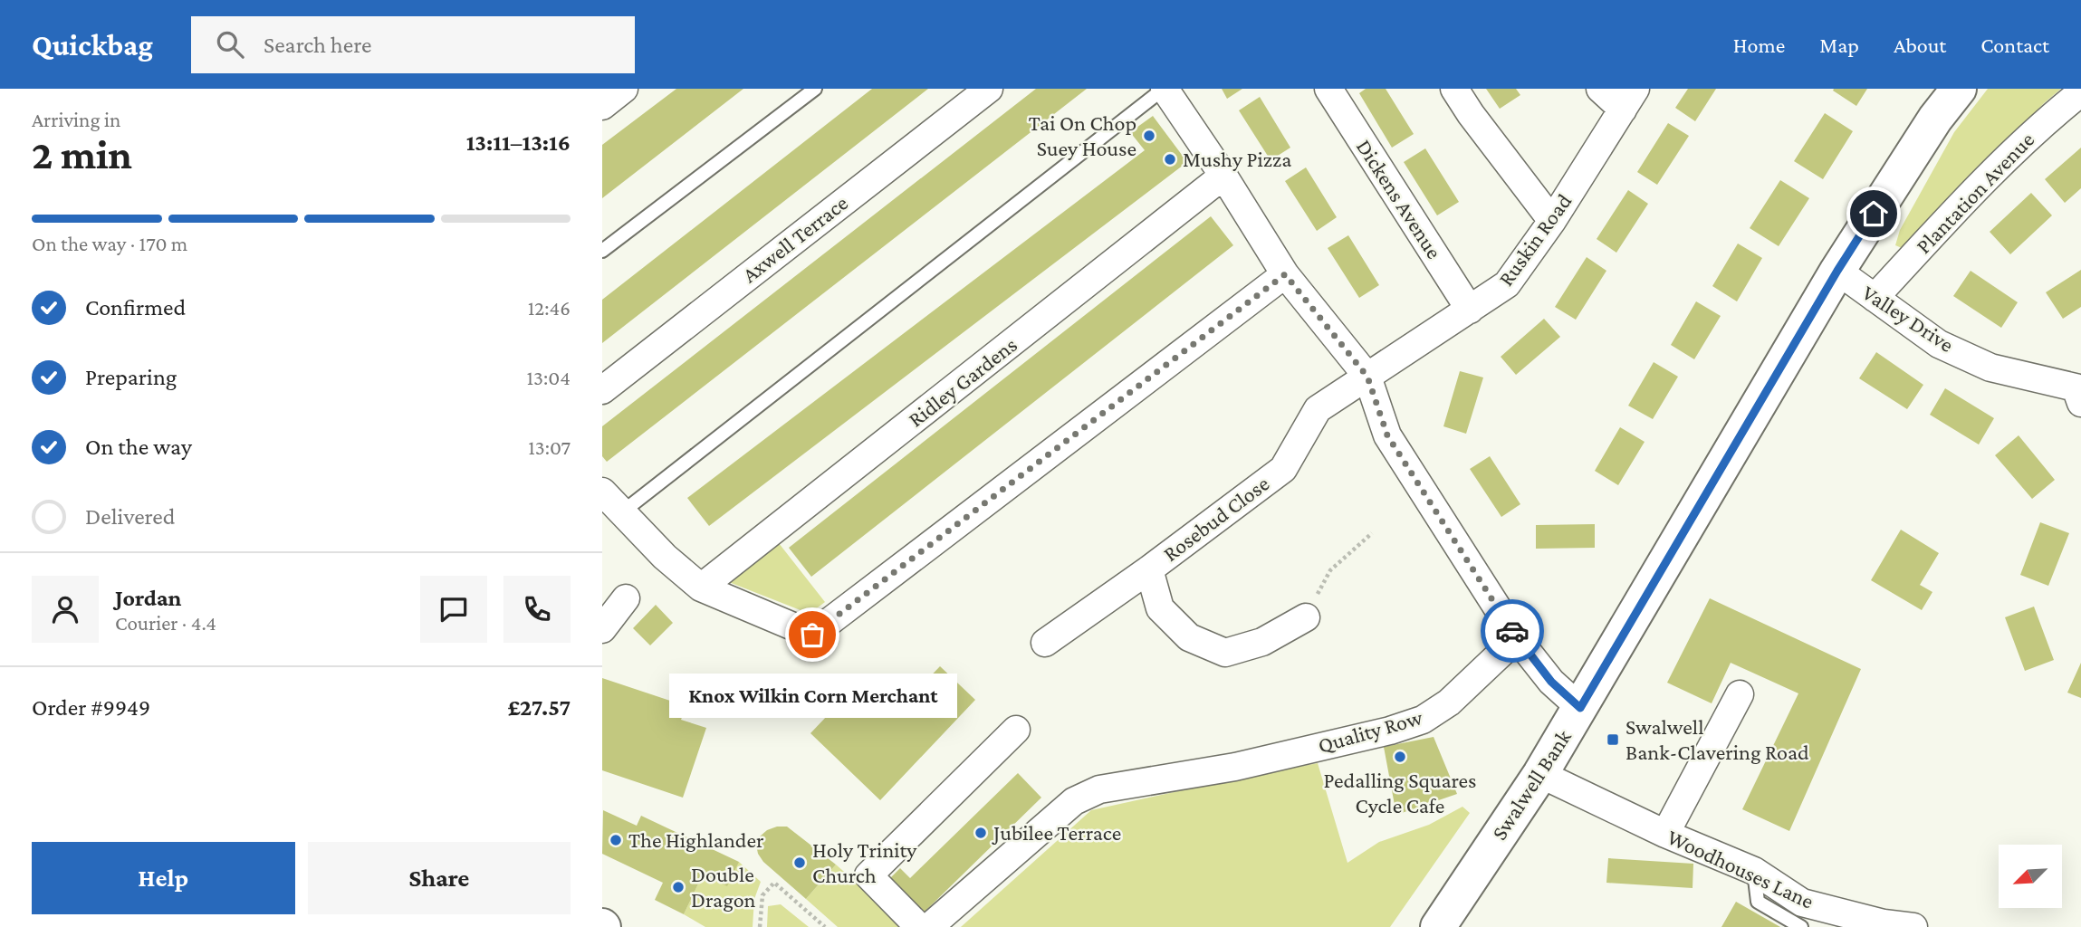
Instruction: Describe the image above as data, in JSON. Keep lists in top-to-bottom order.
{
  "streets": {
    "main road": ["Swalwell Bank"],
    "street": [
      "Plantation Avenue",
      "Dickens Avenue",
      "Axwell Terrace",
      "Ruskin Road",
      "Valley Drive",
      "Ridley Gardens",
      "Rosebud Close",
      "Quality Row",
      "Woodhouses Lane"
    ]
  },
  "crossings": [
    ["Plantation Avenue", "Valley Drive"],
    ["Dickens Avenue", "Ruskin Road"],
    ["Ruskin Road", "Rosebud Close"],
    ["Valley Drive", "Swalwell Bank"],
    ["Swalwell Bank", "Woodhouses Lane"]
  ],
  "places": {
    "other": [
      "Tai On Chop Suey House",
      "Mushy Pizza",
      "Knox Wilkin Corn Merchant",
      "Pedalling Squares Cycle Cafe",
      "Jubilee Terrace",
      "The Highlander",
      "Holy Trinity Church",
      "Double Dragon"
    ],
    "transit": ["Swalwell Bank-Clavering Road"]
  },
  "north": "bottom left",
  "page": {
    "header": "Quickbag",
    "search": "Search here",
    "nav": [
      "Home",
      "Map",
      "About",
      "Contact"
    ],
    "heading": ["2 min", "Arriving in", "13:11–13:16"],
    "panel": [
      "Jordan",
      "Courier · 4.4",
      "Order #9949",
      "£27.57"
    ],
    "bar": "On the way · 170 m",
    "list": [
      ["Confirmed", "12:46"],
      ["Preparing", "13:04"],
      ["On the way", "13:07"],
      "Delivered"
    ],
    "bubble": "Knox Wilkin Corn Merchant",
    "buttons": ["Help", "Share"]
  }
}
